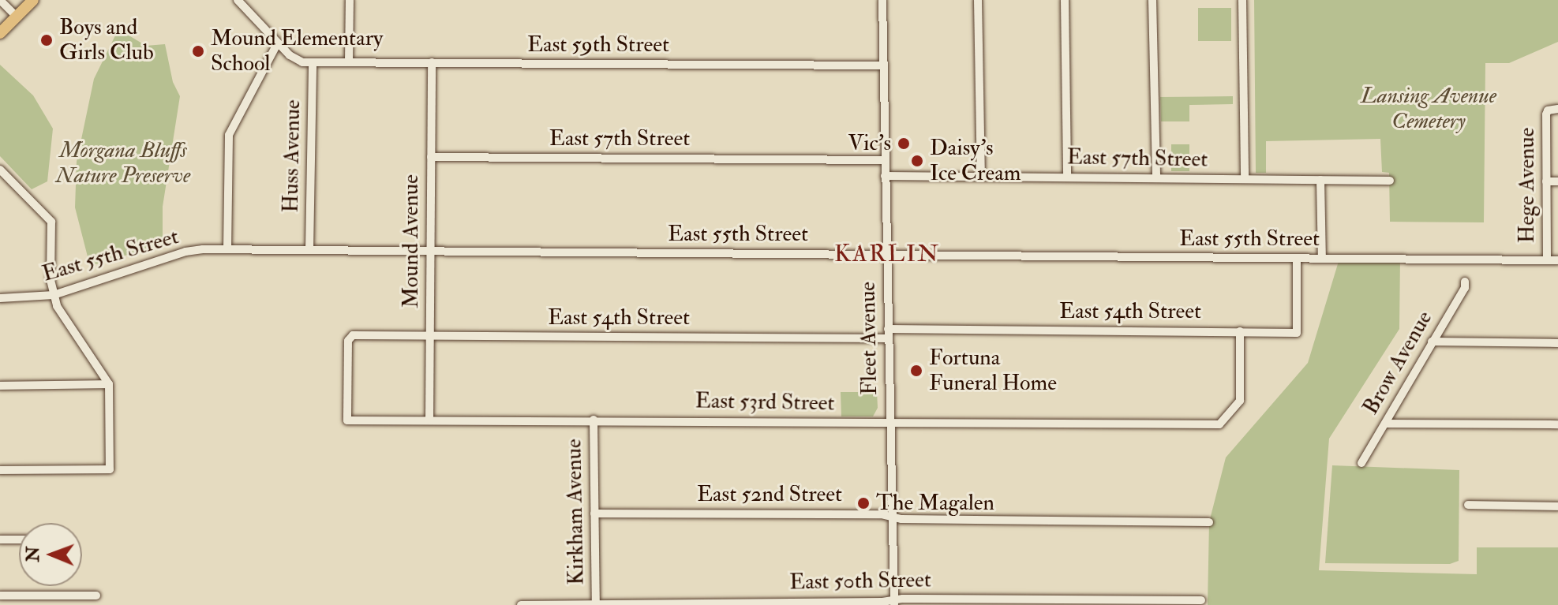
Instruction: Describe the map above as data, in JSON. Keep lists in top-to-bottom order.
{
  "streets": {
    "street": [
      "East 59th Street",
      "East 57th Street",
      "Huss Avenue",
      "Hege Avenue",
      "East 55th Street",
      "Mound Avenue",
      "East 54th Street",
      "Fleet Avenue",
      "Brow Avenue",
      "East 53rd Street",
      "East 52nd Street",
      "Kirkham Avenue",
      "East 50th Street"
    ]
  },
  "crossings": [
    ["East 59th Street", "Huss Avenue"],
    ["East 59th Street", "Mound Avenue"],
    ["East 59th Street", "Fleet Avenue"],
    ["East 57th Street", "Mound Avenue"],
    ["East 57th Street", "Fleet Avenue"],
    ["Huss Avenue", "East 55th Street"],
    ["Hege Avenue", "East 55th Street"],
    ["East 55th Street", "Mound Avenue"],
    ["East 55th Street", "East 54th Street"],
    ["East 55th Street", "Fleet Avenue"],
    ["Mound Avenue", "East 54th Street"],
    ["Mound Avenue", "East 53rd Street"],
    ["East 54th Street", "Fleet Avenue"],
    ["East 54th Street", "East 53rd Street"],
    ["Fleet Avenue", "East 53rd Street"],
    ["Fleet Avenue", "East 52nd Street"],
    ["Fleet Avenue", "East 50th Street"],
    ["East 53rd Street", "Kirkham Avenue"],
    ["East 52nd Street", "Kirkham Avenue"],
    ["Kirkham Avenue", "East 50th Street"]
  ],
  "districts": ["KARLIN"],
  "parks": ["Lansing Avenue Cemetery", "Morgana Bluffs Nature Preserve"],
  "places": [
    "Boys and Girls Club",
    "Mound Elementary School",
    "Vic's",
    "Daisy's Ice Cream",
    "Fortuna Funeral Home",
    "The Magalen"
  ],
  "north": "left"
}
